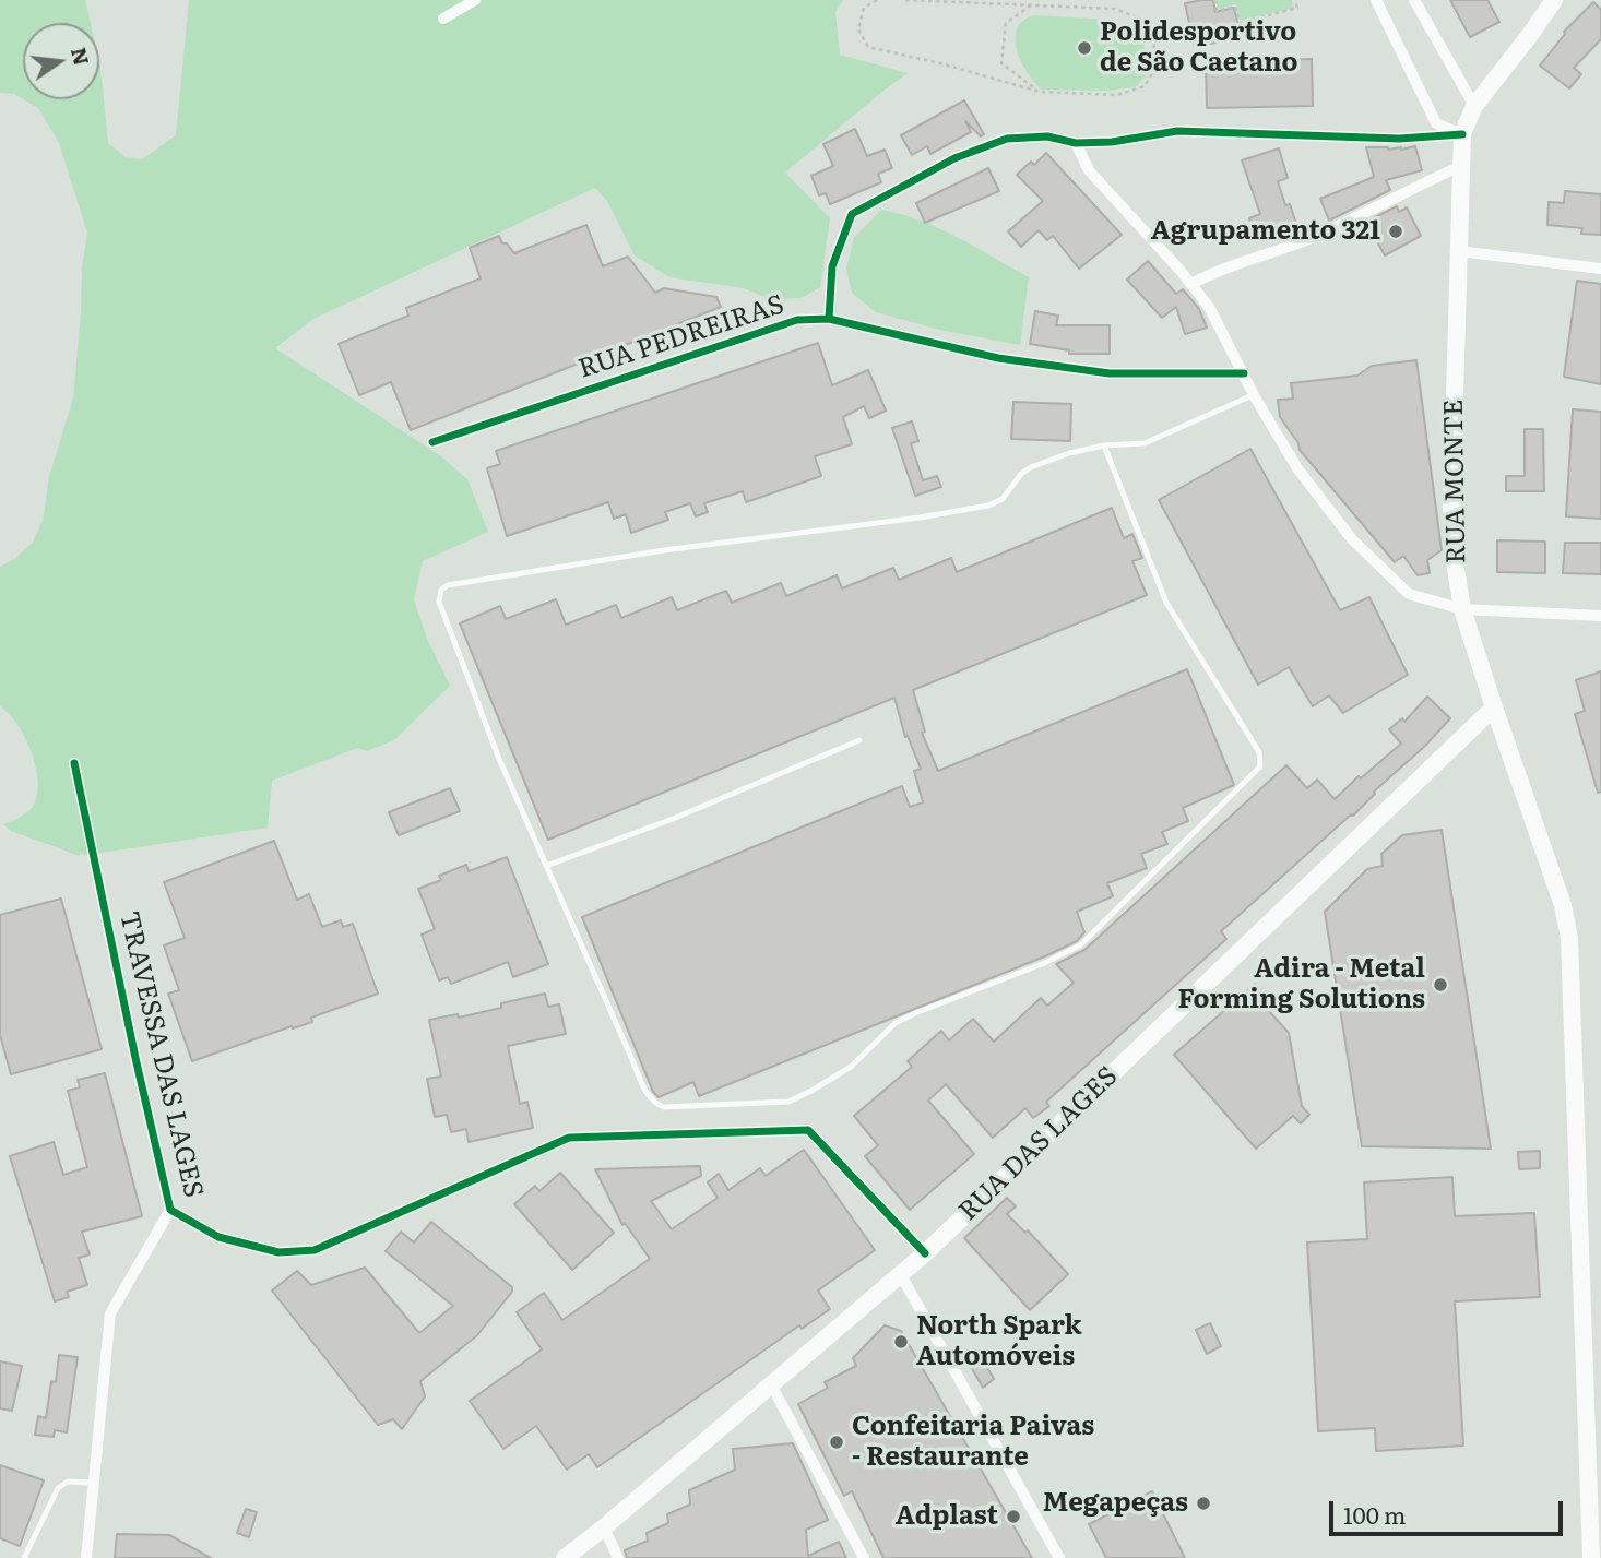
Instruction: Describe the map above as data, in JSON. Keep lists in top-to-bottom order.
{
  "streets": {
    "main road": ["RUA MONTE", "RUA DAS LAGES"],
    "street": ["RUA PEDREIRAS", "TRAVESSA DAS LAGES"]
  },
  "crossings": [
    ["RUA MONTE", "RUA DAS LAGES"],
    ["TRAVESSA DAS LAGES", "RUA DAS LAGES"]
  ],
  "places": [
    "Polidesportivo de São Caetano",
    "Agrupamento 321",
    "Adira - Metal Forming Solutions",
    "North Spark Automóveis",
    "Confeitaria Paivas - Restaurante",
    "Megapeças",
    "Adplast"
  ],
  "scale_bar": "100 m",
  "north": "right"
}
